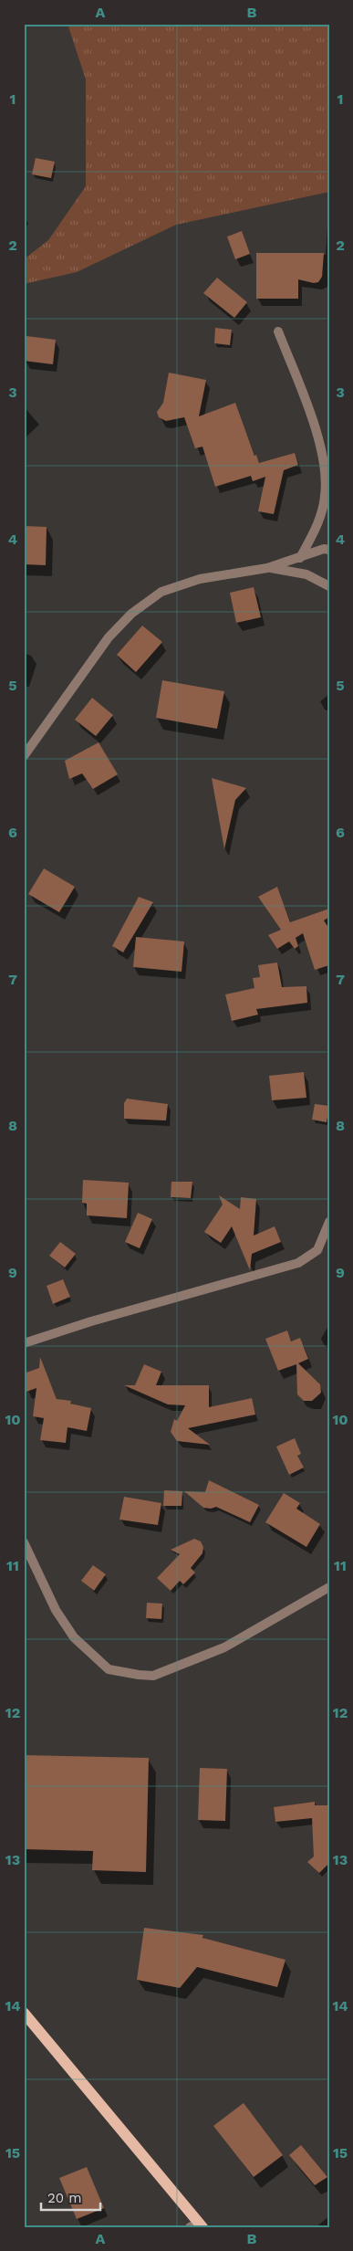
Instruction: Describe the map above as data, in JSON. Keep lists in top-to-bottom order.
{
  "scale_bar": "20 m",
  "grid": {
    "columns": ["A", "B"],
    "rows": [
      "1",
      "2",
      "3",
      "4",
      "5",
      "6",
      "7",
      "8",
      "9",
      "10",
      "11",
      "12",
      "13",
      "14",
      "15"
    ]
  }
}
